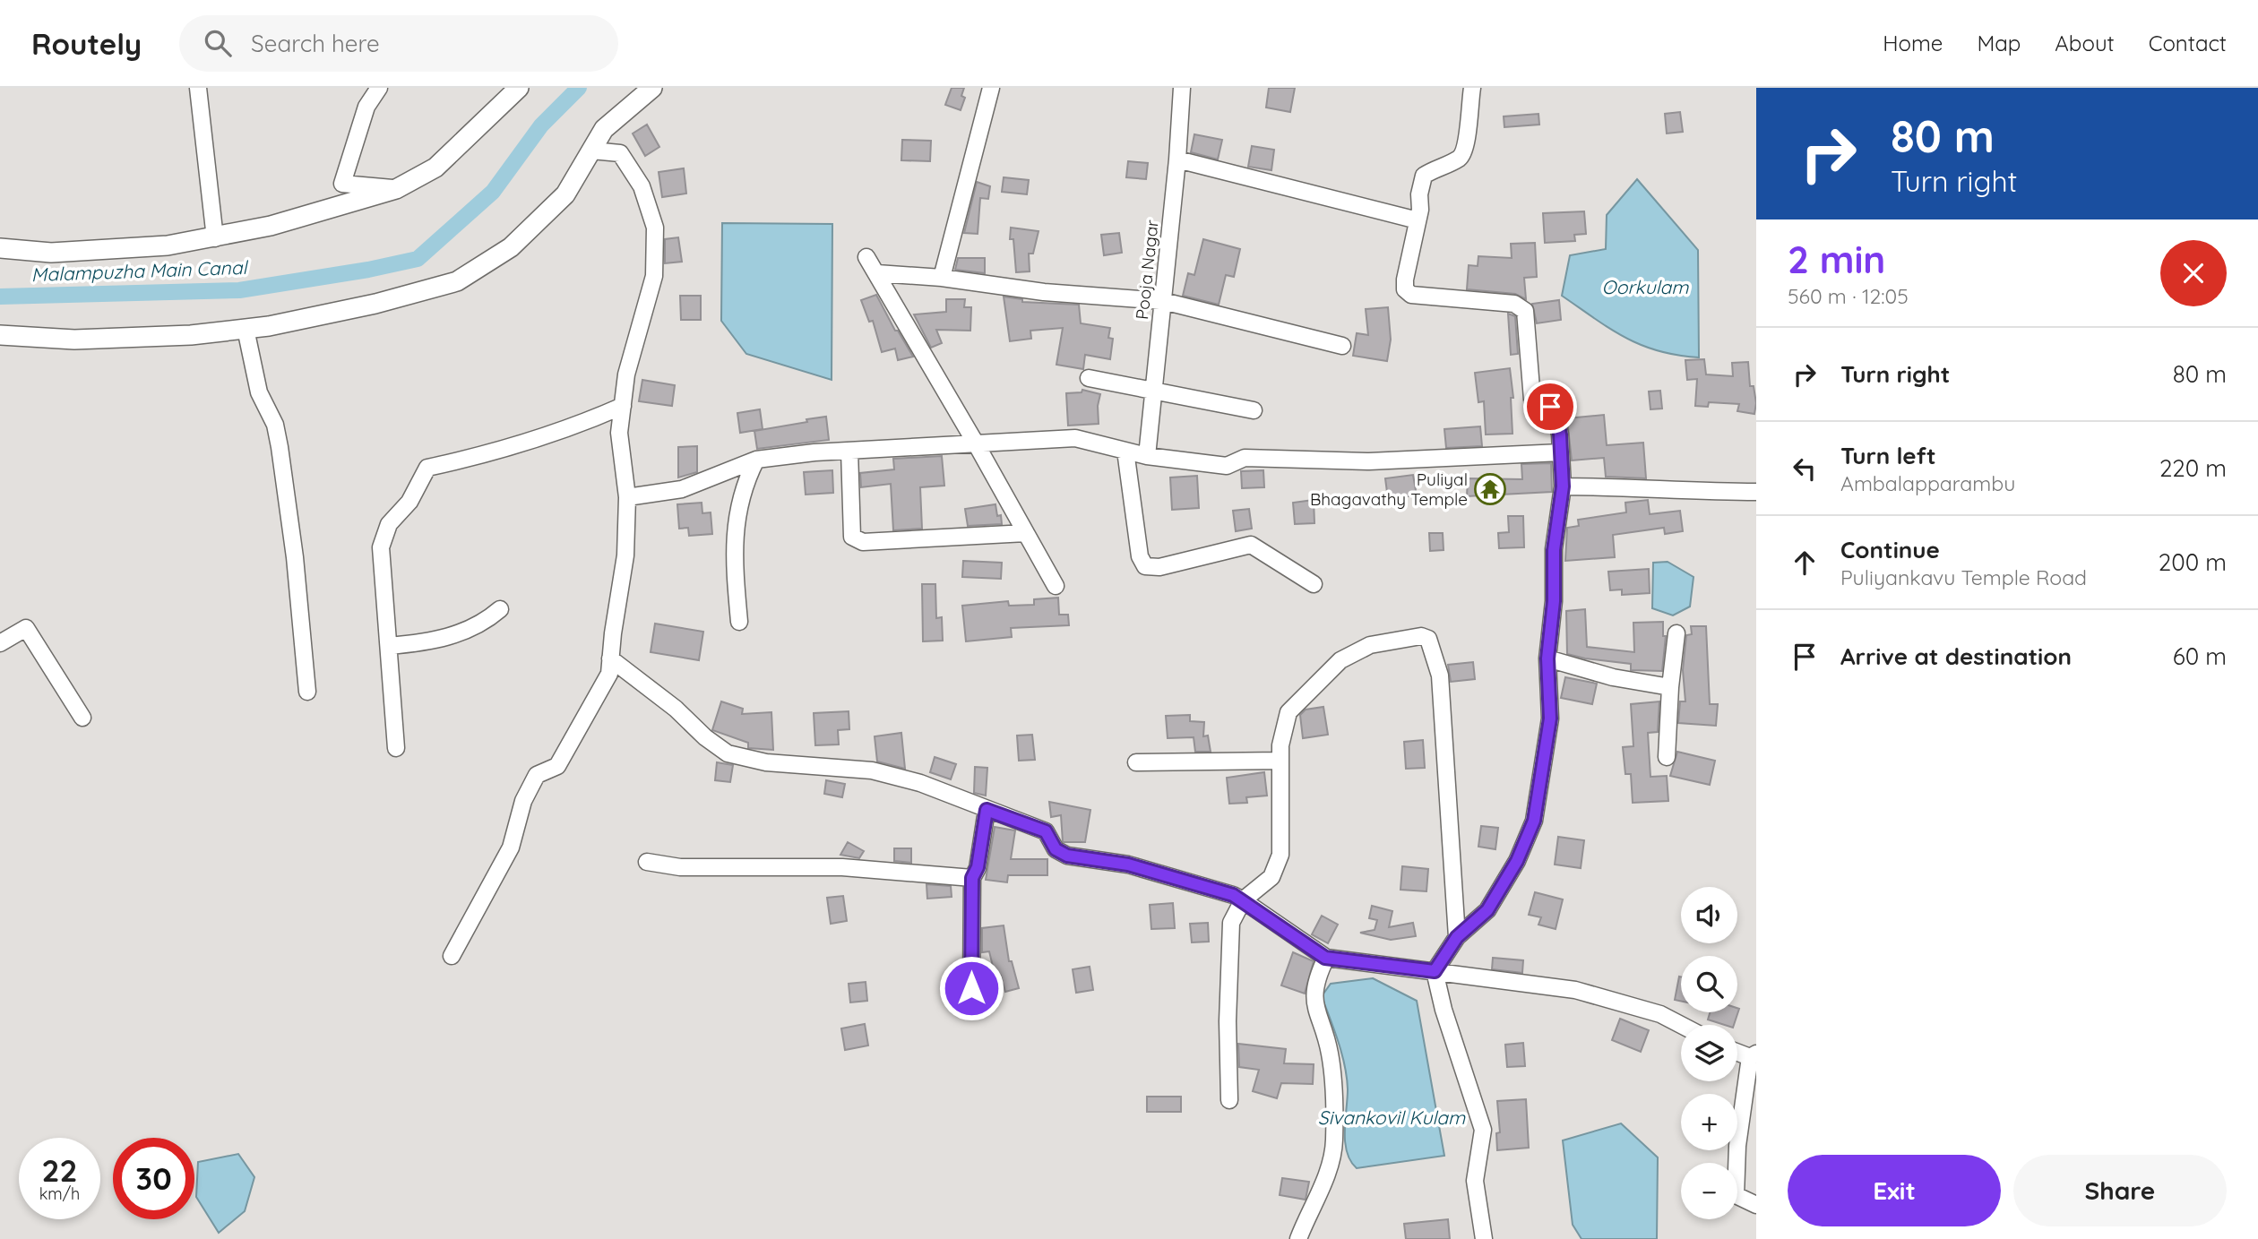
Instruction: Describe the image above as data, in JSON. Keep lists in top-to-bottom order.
{
  "streets": {
    "street": ["Pooja Nagar"]
  },
  "water": ["Malampuzha Main Canal", "Oorkulam", "Sivankovil Kulam"],
  "places": {
    "temple": ["Puliyal Bhagavathy Temple"]
  },
  "page": {
    "header": "Routely",
    "search": "Search here",
    "nav": [
      "Home",
      "Map",
      "About",
      "Contact"
    ],
    "turn": ["80 m", "Turn right"],
    "heading": ["2 min", "560 m · 12:05"],
    "list": [
      {
        "name": "Turn right",
        "value": "80 m"
      },
      {
        "name": "Turn left",
        "note": "Ambalapparambu",
        "value": "220 m"
      },
      {
        "name": "Continue",
        "note": "Puliyankavu Temple Road",
        "value": "200 m"
      },
      {
        "name": "Arrive at destination",
        "value": "60 m"
      }
    ],
    "map_buttons": ["+", "−"],
    "speed": "22 km/h",
    "limit": "30",
    "buttons": ["Exit", "Share"]
  }
}
